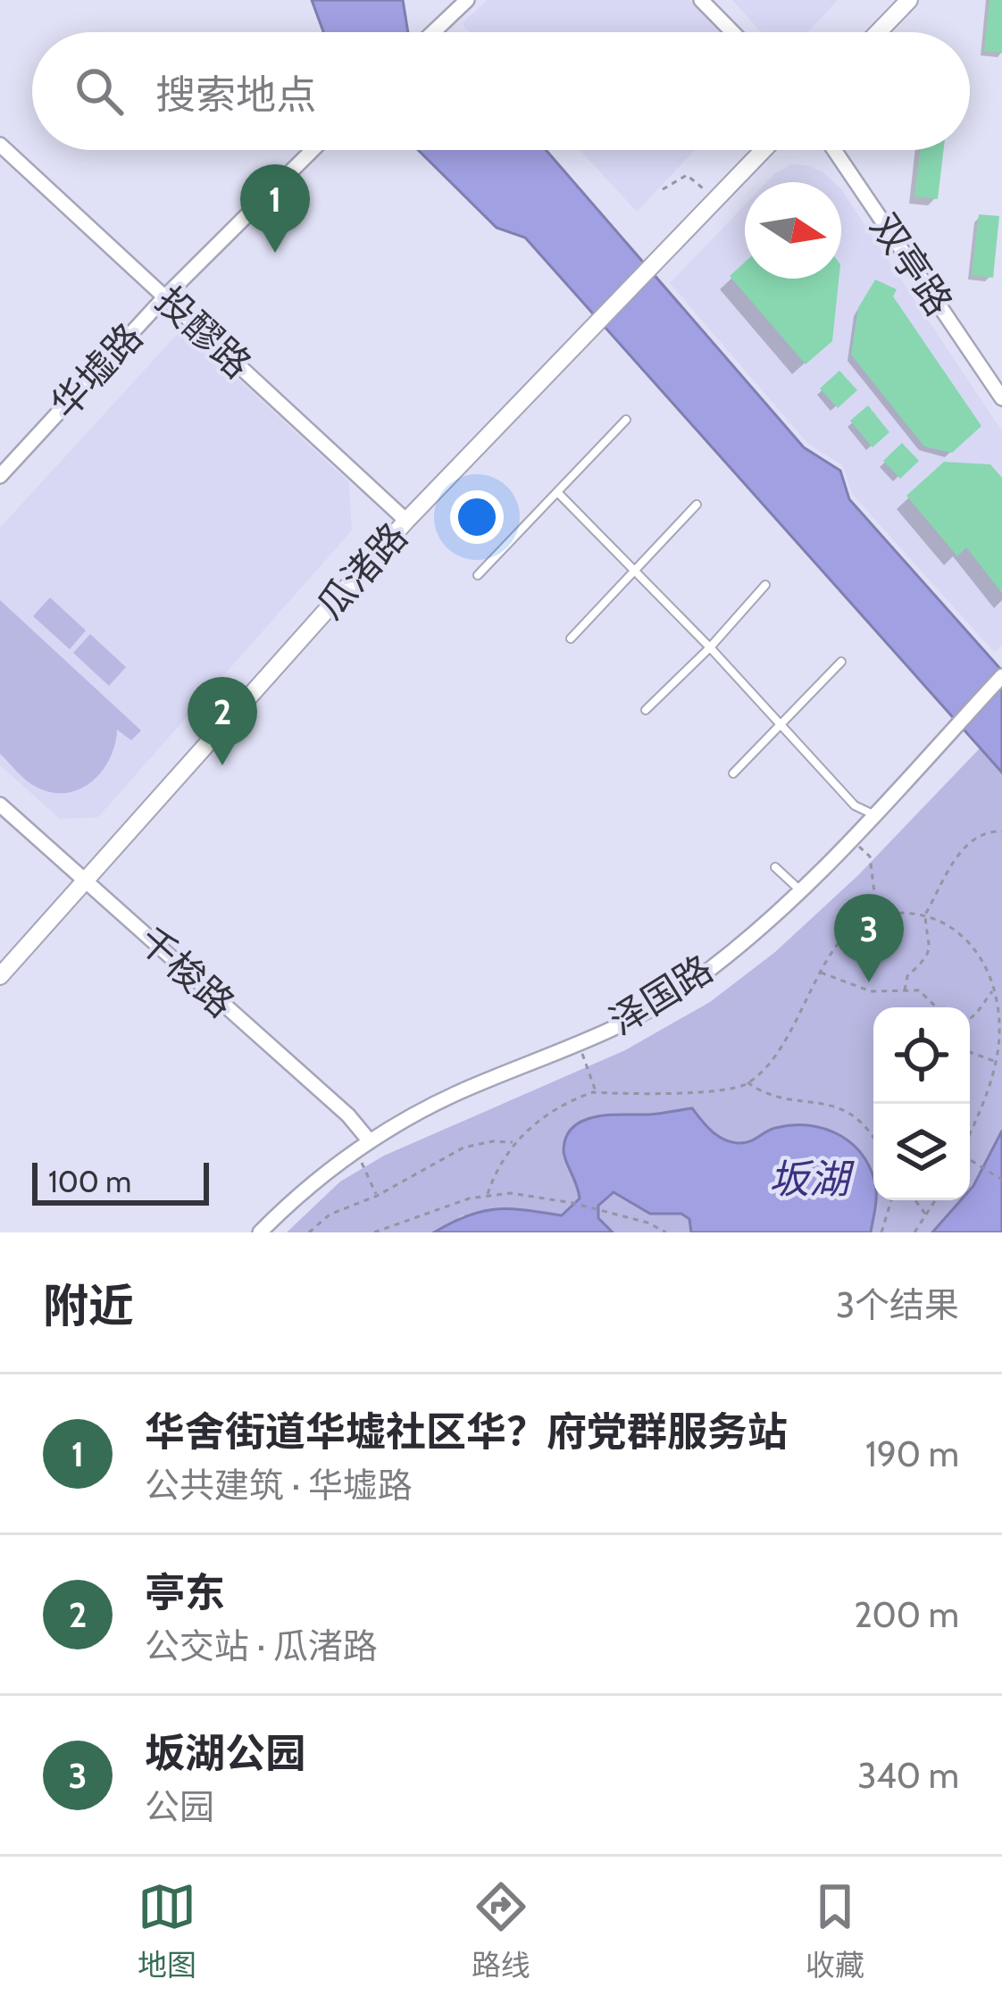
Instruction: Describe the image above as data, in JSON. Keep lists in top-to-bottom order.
{
  "streets": {
    "street": [
      "双亭路",
      "投醪路",
      "华墟路",
      "瓜渚路",
      "千梭路",
      "泽国路"
    ]
  },
  "crossings": [
    ["投醪路", "华墟路"],
    ["投醪路", "瓜渚路"],
    ["瓜渚路", "千梭路"],
    ["千梭路", "泽国路"]
  ],
  "water": ["坂湖"],
  "scale_bar": "100 m",
  "north": "right",
  "page": {
    "search": "搜索地点",
    "pins": ["1", "2", "3"],
    "scale": "100 m",
    "heading": ["附近", "3个结果"],
    "list": [
      {
        "mark": "1",
        "name": "华舍街道华墟社区华？府党群服务站",
        "note": "公共建筑 · 华墟路",
        "value": "190 m"
      },
      {
        "mark": "2",
        "name": "亭东",
        "note": "公交站 · 瓜渚路",
        "value": "200 m"
      },
      {
        "mark": "3",
        "name": "坂湖公园",
        "note": "公园",
        "value": "340 m"
      }
    ],
    "nav": ["地图", "路线", "收藏"]
  }
}
